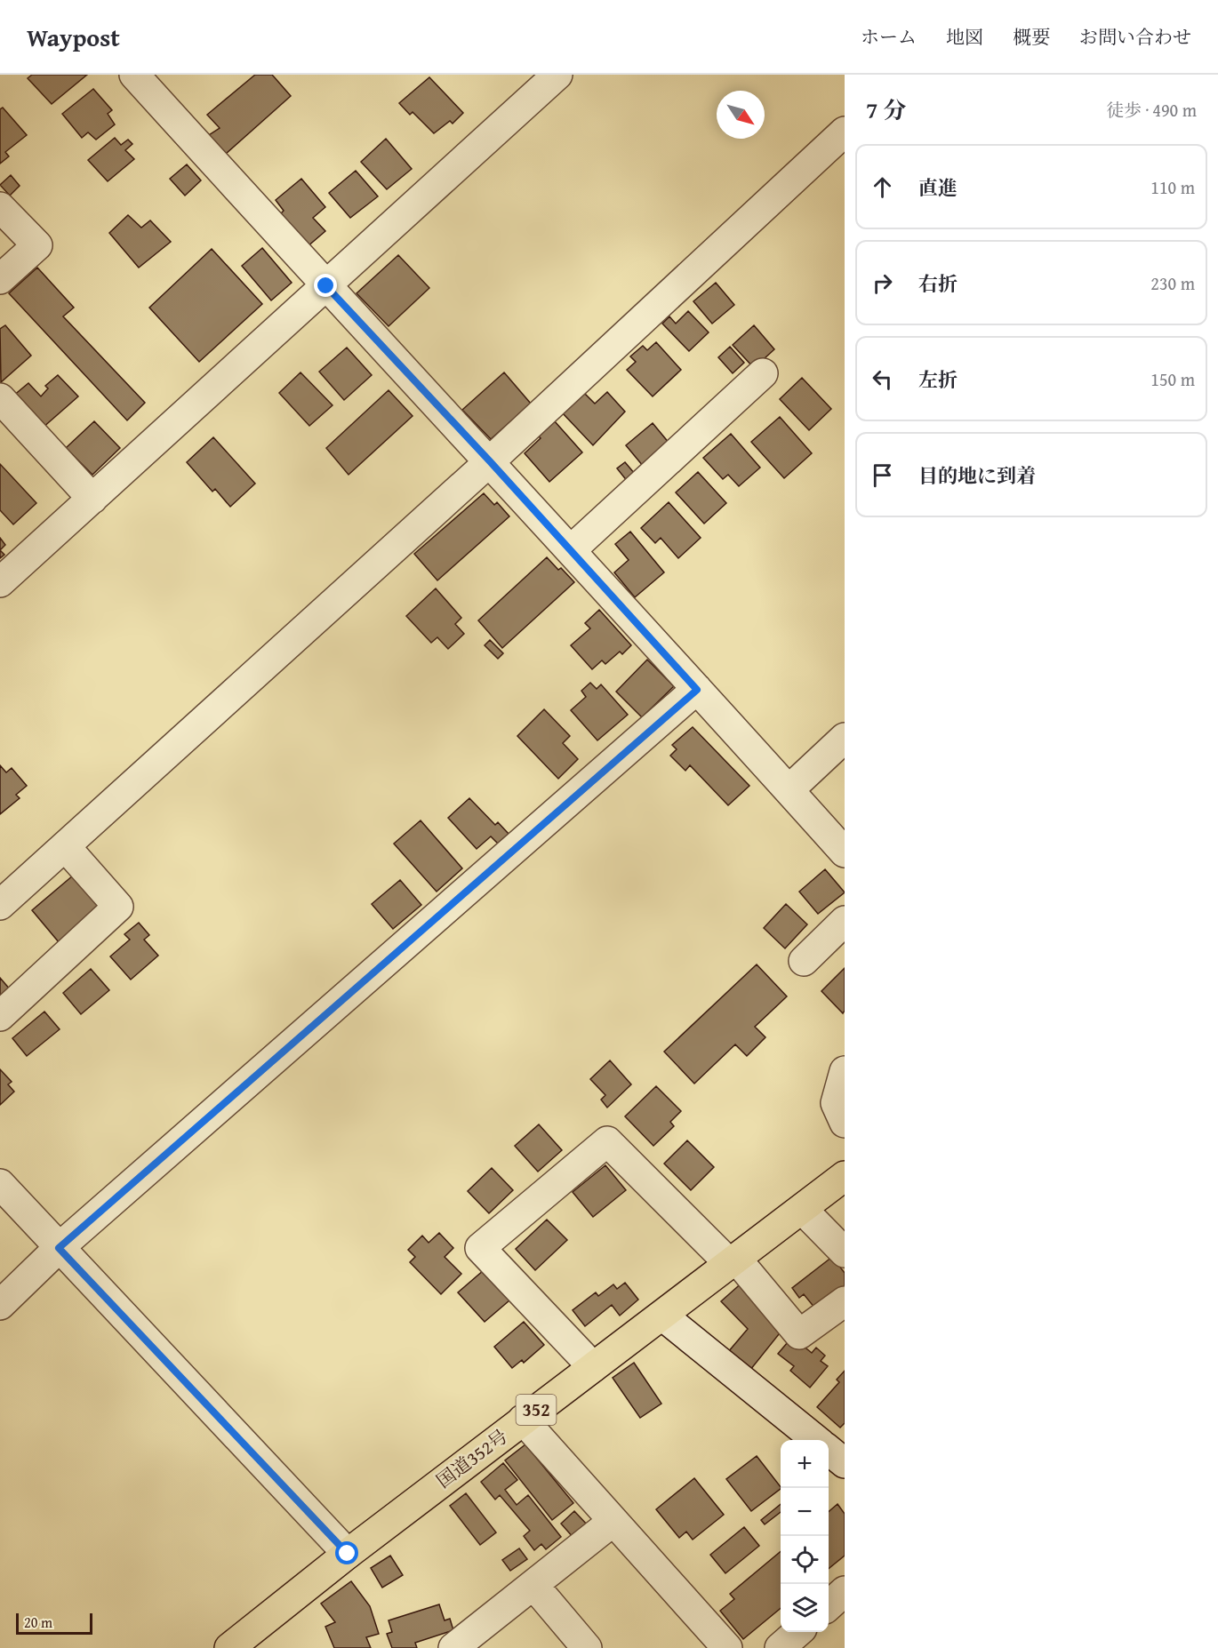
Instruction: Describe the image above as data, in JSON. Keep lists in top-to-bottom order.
{
  "streets": {
    "highway": ["352", "国道352号"]
  },
  "scale_bar": "20 m",
  "north": "bottom right",
  "page": {
    "header": "Waypost",
    "nav": [
      "ホーム",
      "地図",
      "概要",
      "お問い合わせ"
    ],
    "heading": ["7 分", "徒歩 · 490 m"],
    "list": [
      ["直進", "110 m"],
      ["右折", "230 m"],
      ["左折", "150 m"],
      "目的地に到着"
    ],
    "map_buttons": ["+", "−"],
    "scale": "20 m"
  }
}
